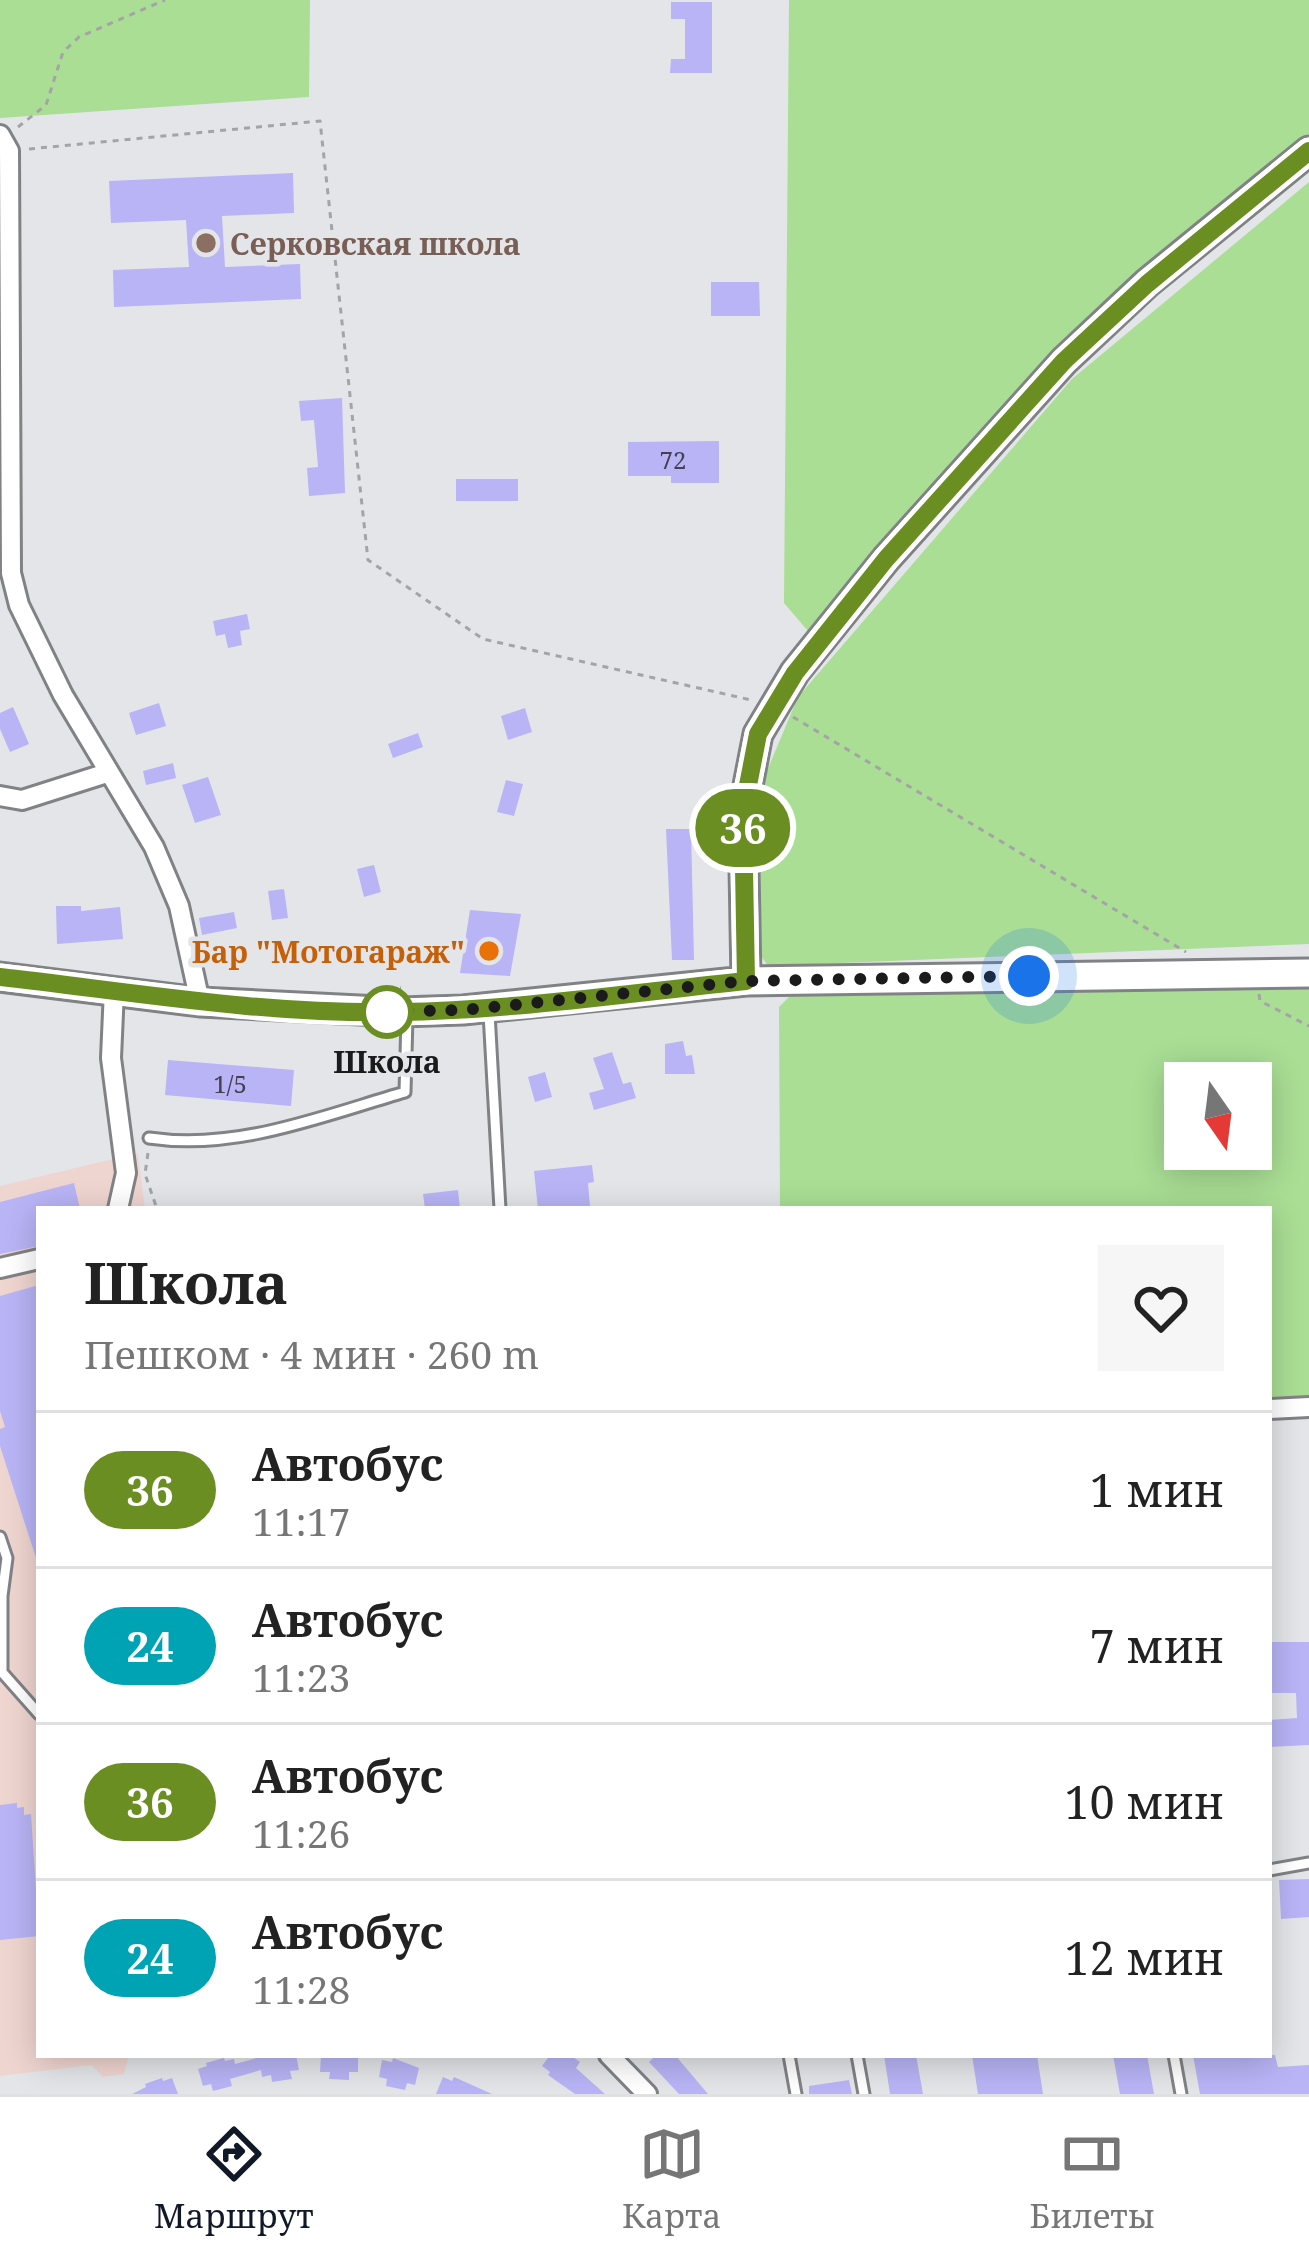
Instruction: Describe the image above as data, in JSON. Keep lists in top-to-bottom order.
{
  "places": ["Серковская школа", "Бар \"Мотогараж\"", "Школа"],
  "lines": ["bus line 36"],
  "house_numbers": ["72", "1/5"],
  "north": "bottom",
  "page": {
    "on_map": "36",
    "heading": ["Школа", "Пешком · 4 мин · 260 m"],
    "list": [
      {
        "mark": "36",
        "name": "Автобус",
        "note": "11:17",
        "value": "1 мин"
      },
      {
        "mark": "24",
        "name": "Автобус",
        "note": "11:23",
        "value": "7 мин"
      },
      {
        "mark": "36",
        "name": "Автобус",
        "note": "11:26",
        "value": "10 мин"
      },
      {
        "mark": "24",
        "name": "Автобус",
        "note": "11:28",
        "value": "12 мин"
      }
    ],
    "tabs": ["Маршрут", "Карта", "Билеты"]
  }
}
